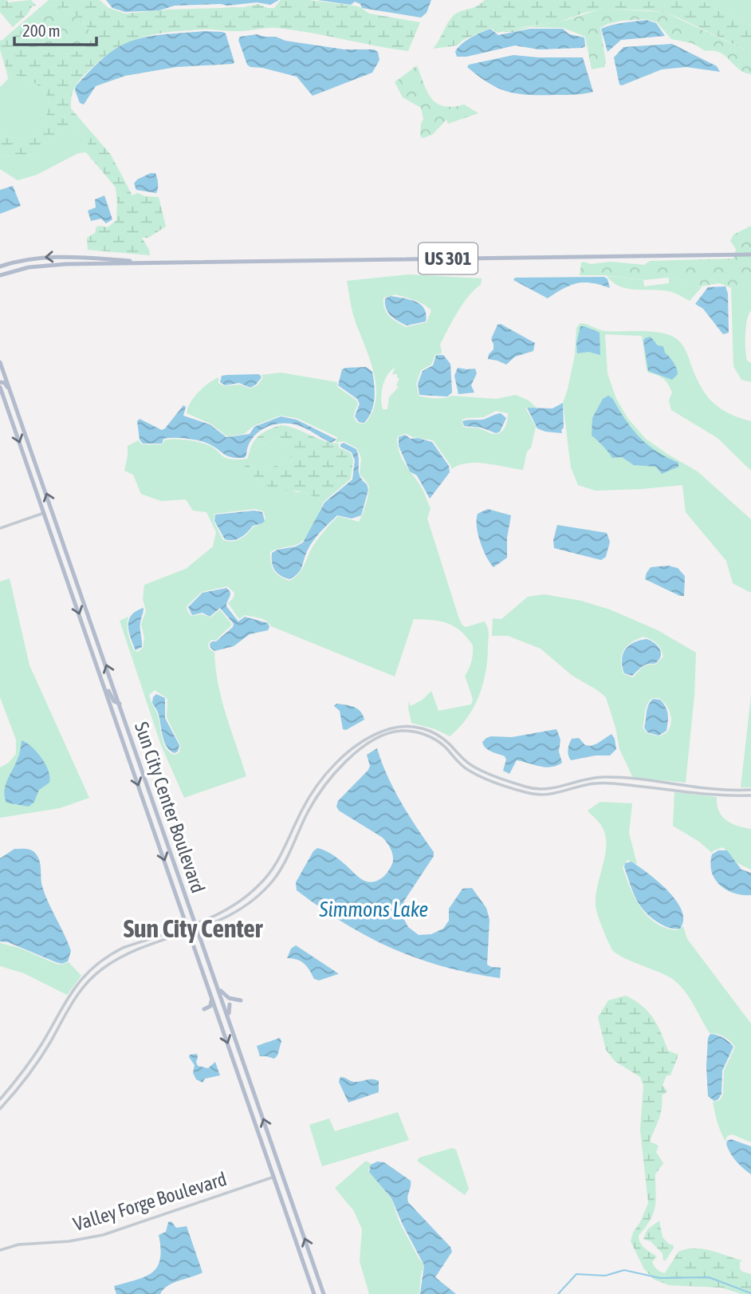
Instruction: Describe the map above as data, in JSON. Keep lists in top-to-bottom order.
{
  "streets": {
    "main road": ["US 301", "Sun City Center Boulevard"],
    "street": ["Valley Forge Boulevard"]
  },
  "crossings": [
    ["Sun City Center Boulevard", "Valley Forge Boulevard"]
  ],
  "districts": ["Sun City Center"],
  "water": ["Simmons Lake"],
  "scale_bar": "200 m"
}
